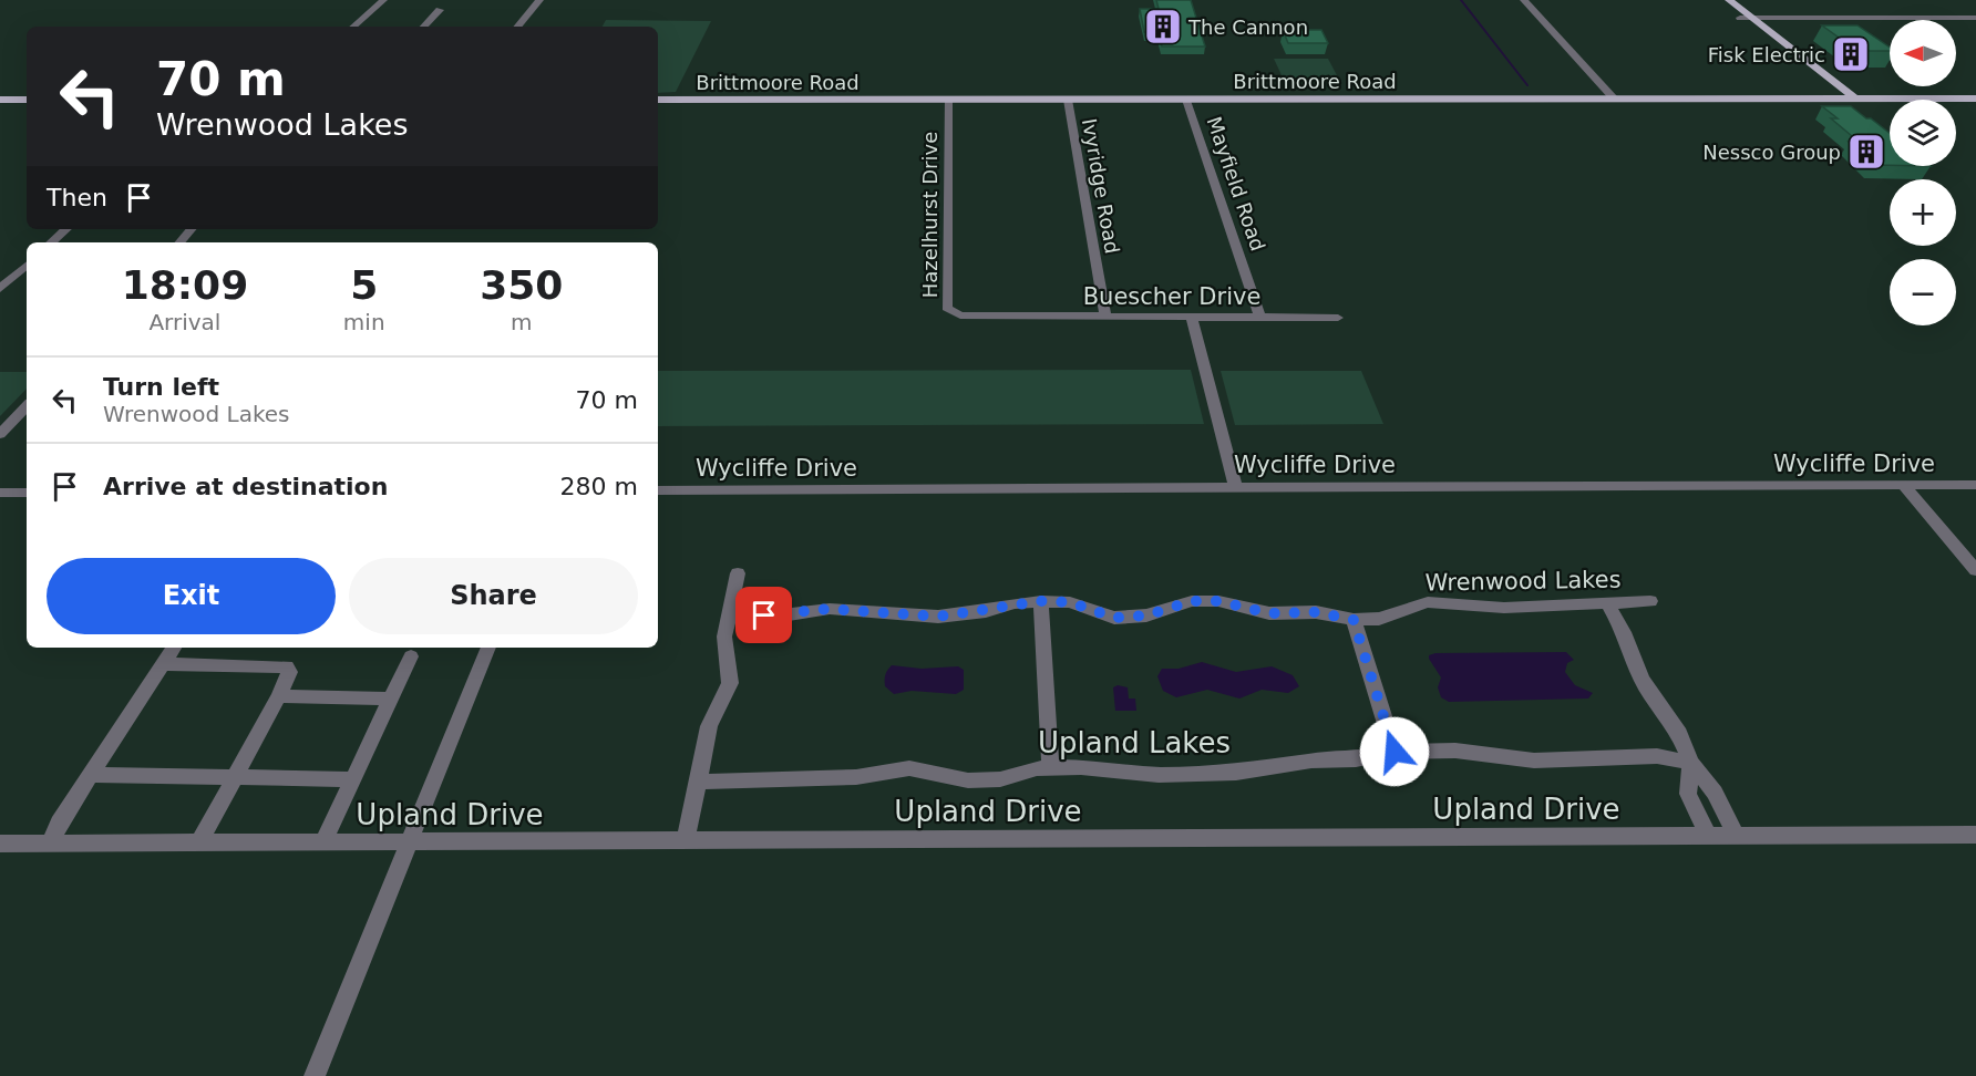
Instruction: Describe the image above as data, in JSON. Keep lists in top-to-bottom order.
{
  "streets": {
    "main road": ["Brittmoore Road"],
    "street": [
      "Mayfield Road",
      "Ivyridge Road",
      "Hazelhurst Drive",
      "Buescher Drive",
      "Wycliffe Drive",
      "Wrenwood Lakes",
      "Upland Lakes",
      "Upland Drive"
    ]
  },
  "crossings": [
    ["Brittmoore Road", "Mayfield Road"],
    ["Brittmoore Road", "Ivyridge Road"],
    ["Brittmoore Road", "Hazelhurst Drive"],
    ["Mayfield Road", "Buescher Drive"],
    ["Ivyridge Road", "Buescher Drive"],
    ["Hazelhurst Drive", "Buescher Drive"]
  ],
  "places": {
    "building": ["The Cannon", "Fisk Electric", "Nessco Group"]
  },
  "north": "left",
  "page": {
    "map_buttons": ["+", "−"],
    "turn": ["70 m", "Wrenwood Lakes"],
    "then": "Then",
    "eta": [
      "18:09",
      "Arrival",
      "5",
      "min",
      "350",
      "m"
    ],
    "list": [
      {
        "name": "Turn left",
        "note": "Wrenwood Lakes",
        "value": "70 m"
      },
      {
        "name": "Arrive at destination",
        "value": "280 m"
      }
    ],
    "buttons": ["Exit", "Share"]
  }
}
